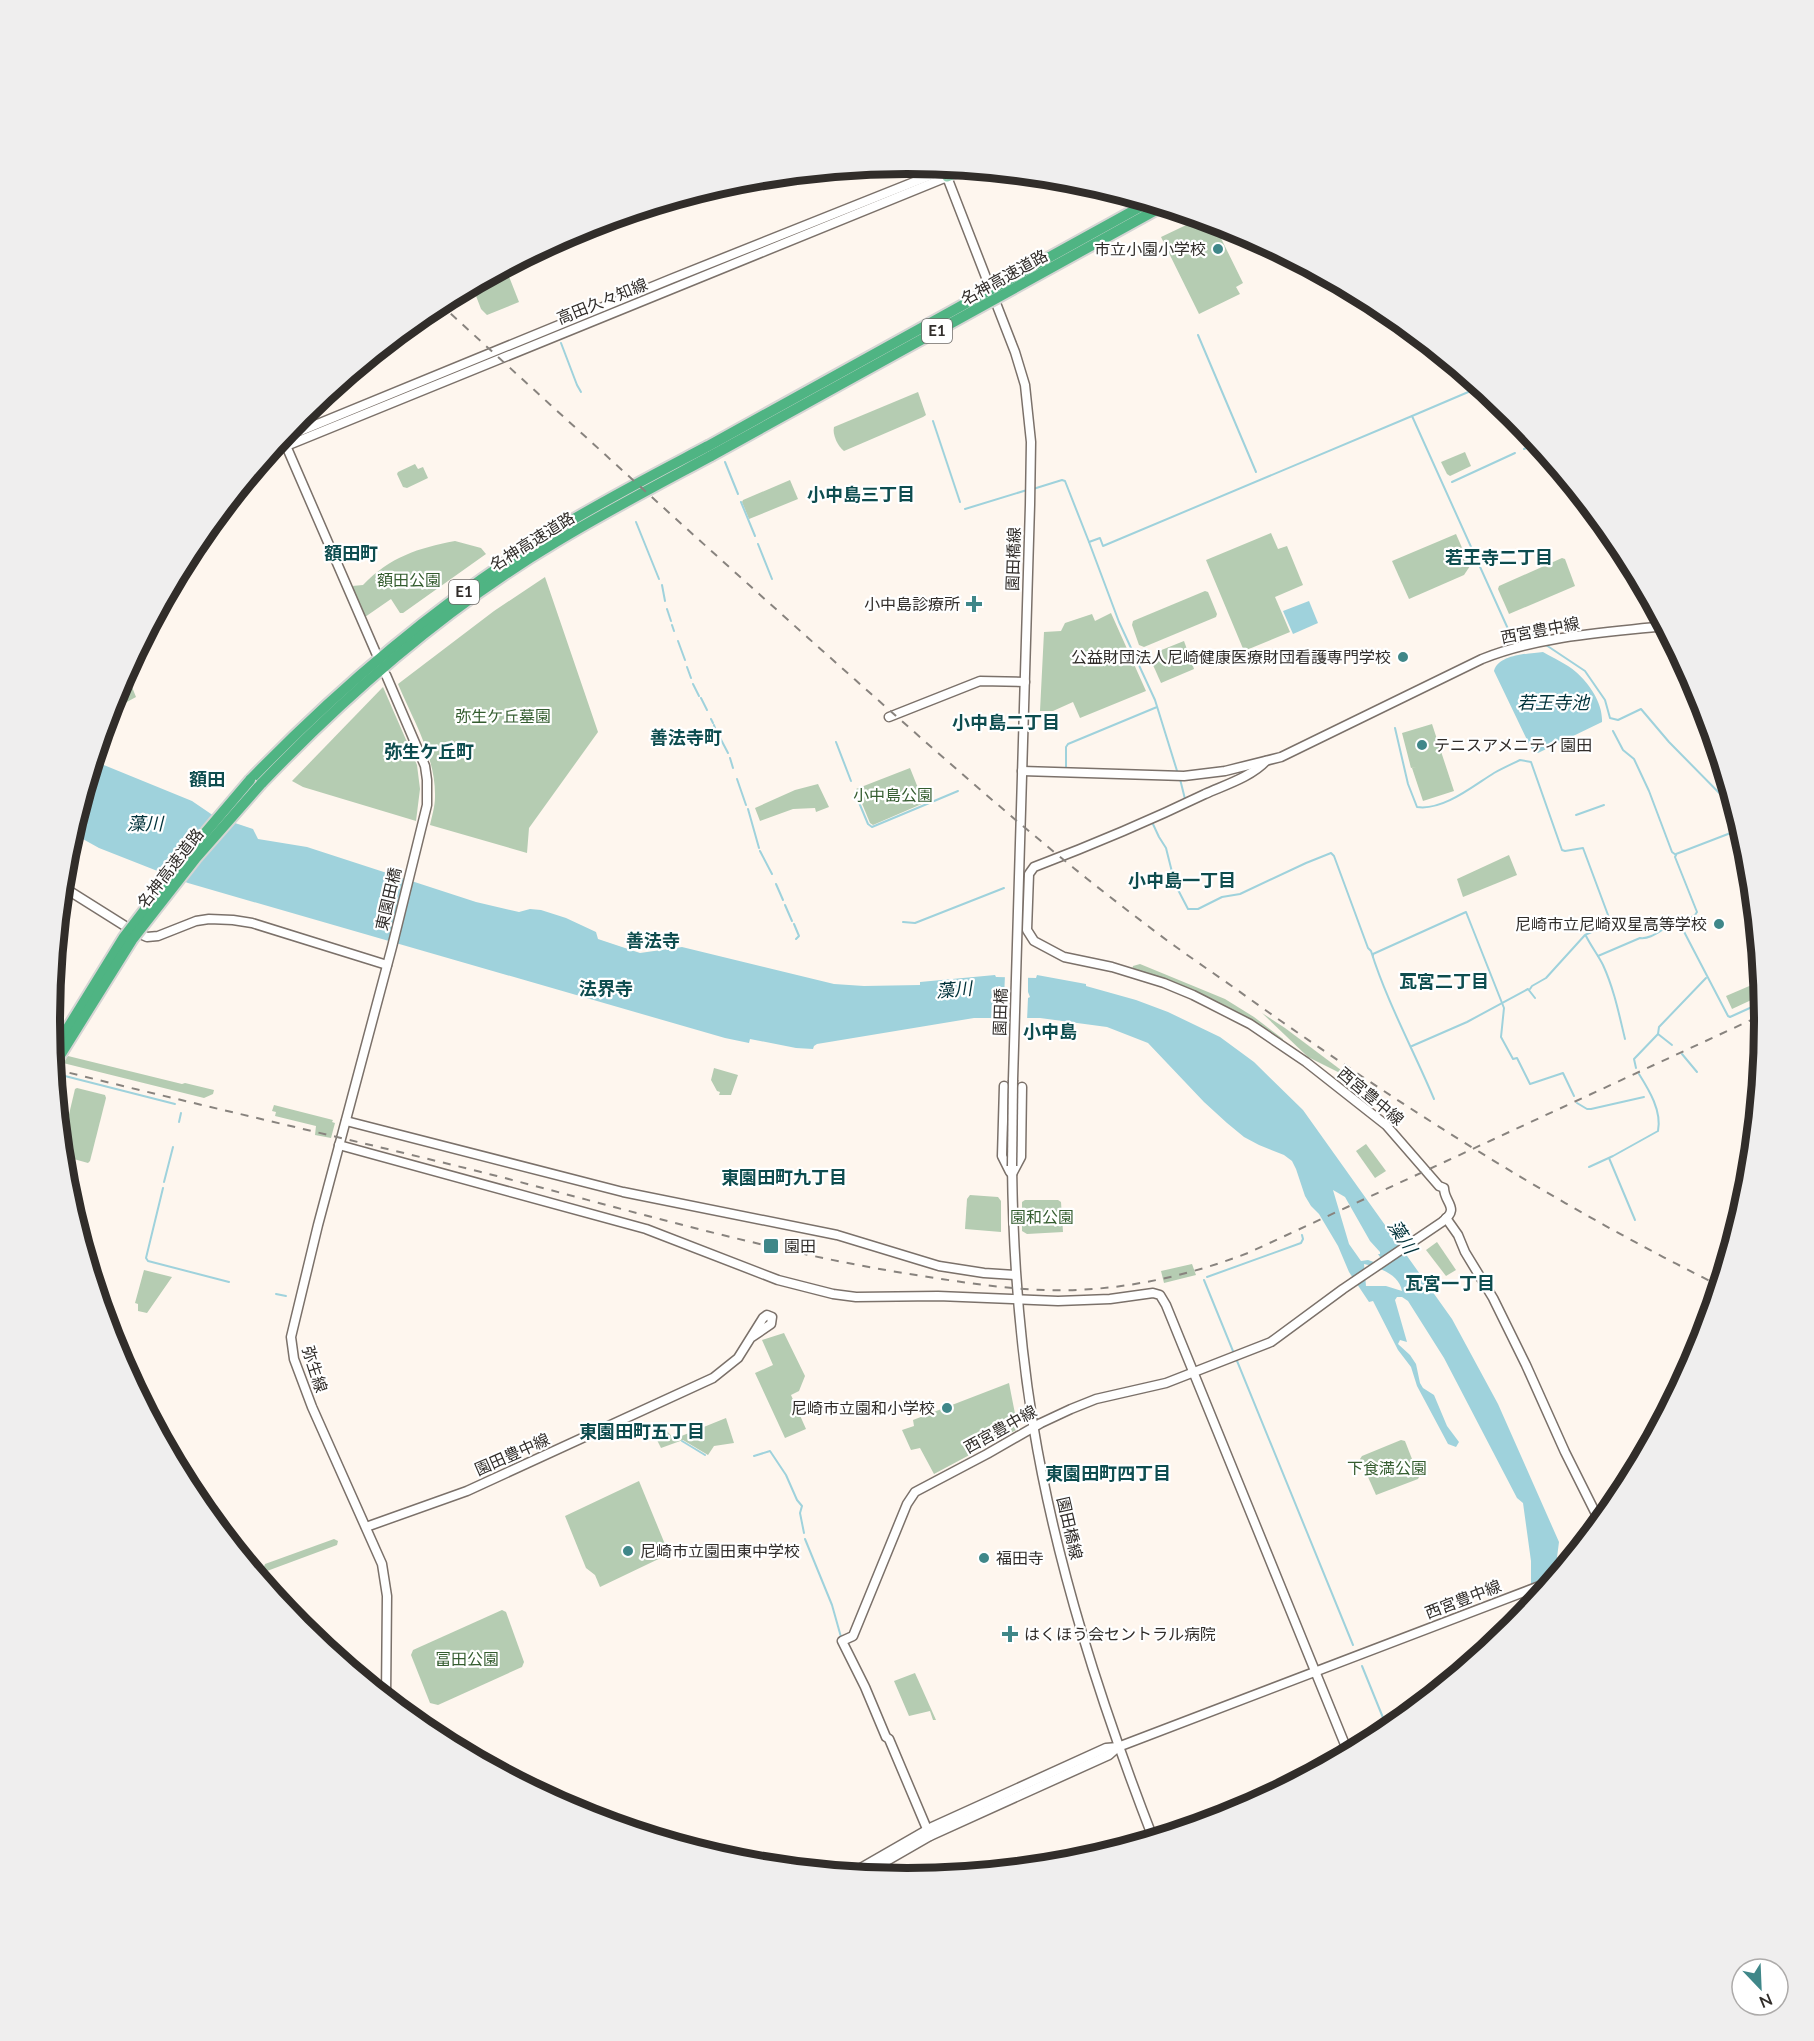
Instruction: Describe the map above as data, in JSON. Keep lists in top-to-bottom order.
{
  "streets": {
    "highway": ["名神高速道路", "E1"],
    "street": [
      "高田久々知線",
      "園田橋線",
      "西宮豊中線",
      "東園田橋",
      "園田橋",
      "弥生線",
      "園田豊中線"
    ]
  },
  "crossings": [
    ["園田橋線", "西宮豊中線"],
    ["園田橋線", "園田橋"],
    ["東園田橋", "弥生線"],
    ["弥生線", "園田豊中線"]
  ],
  "districts": [
    "小中島三丁目",
    "額田町",
    "若王寺二丁目",
    "小中島二丁目",
    "善法寺町",
    "弥生ケ丘町",
    "額田",
    "小中島一丁目",
    "善法寺",
    "瓦宮二丁目",
    "法界寺",
    "小中島",
    "東園田町九丁目",
    "瓦宮一丁目",
    "東園田町五丁目",
    "東園田町四丁目"
  ],
  "water": ["若王寺池", "藻川"],
  "parks": [
    "額田公園",
    "弥生ケ丘墓園",
    "小中島公園",
    "園和公園",
    "下食満公園",
    "冨田公園"
  ],
  "places": {
    "other": [
      "市立小園小学校",
      "公益財団法人尼崎健康医療財団看護専門学校",
      "テニスアメニティ園田",
      "尼崎市立尼崎双星高等学校",
      "尼崎市立園和小学校",
      "尼崎市立園田東中学校",
      "福田寺"
    ],
    "health": ["小中島診療所", "はくほう会セントラル病院"],
    "transit": ["園田"]
  },
  "north": "bottom right"
}
